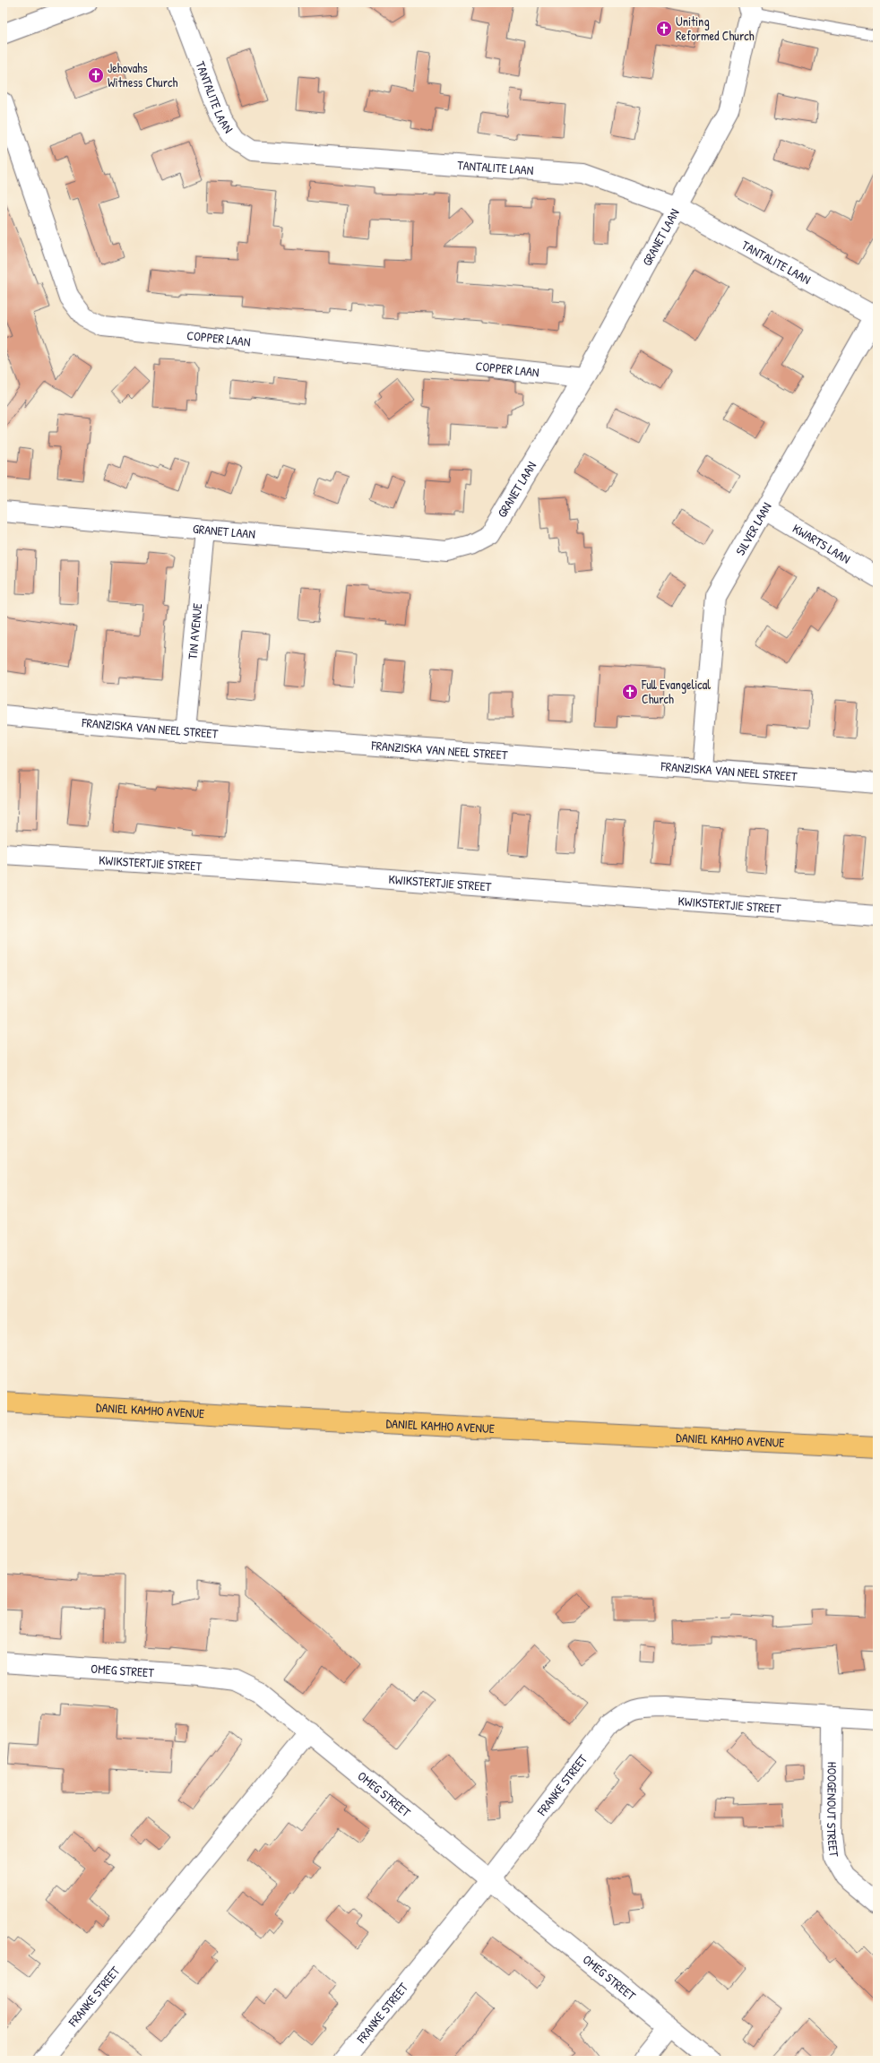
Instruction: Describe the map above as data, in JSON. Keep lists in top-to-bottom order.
{
  "streets": {
    "main road": ["DANIEL KAMHO AVENUE"],
    "street": [
      "TANTALITE LAAN",
      "GRANET LAAN",
      "COPPER LAAN",
      "SILVER LAAN",
      "KWARTS LAAN",
      "TIN AVENUE",
      "FRANZISKA VAN NEEL STREET",
      "KWIKSTERTJIE STREET",
      "OMEG STREET",
      "FRANKE STREET",
      "HOOGENOUT STREET"
    ]
  },
  "crossings": [
    ["TANTALITE LAAN", "GRANET LAAN"],
    ["TANTALITE LAAN", "SILVER LAAN"],
    ["GRANET LAAN", "COPPER LAAN"],
    ["GRANET LAAN", "TIN AVENUE"],
    ["SILVER LAAN", "KWARTS LAAN"],
    ["SILVER LAAN", "FRANZISKA VAN NEEL STREET"],
    ["TIN AVENUE", "FRANZISKA VAN NEEL STREET"],
    ["OMEG STREET", "FRANKE STREET"],
    ["FRANKE STREET", "HOOGENOUT STREET"]
  ],
  "places": {
    "church": ["Uniting Reformed Church", "Jehovahs Witness Church", "Full Evangelical Church"]
  }
}
